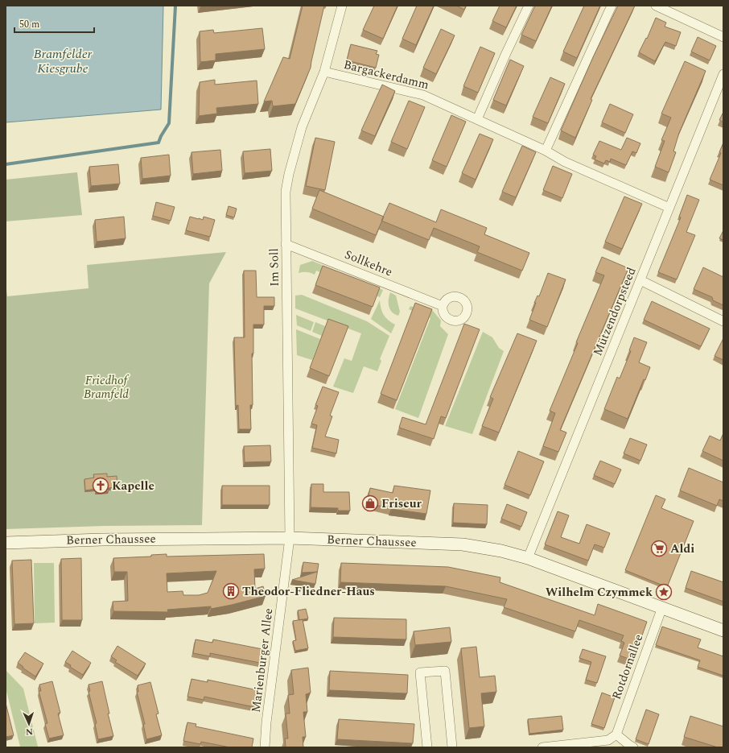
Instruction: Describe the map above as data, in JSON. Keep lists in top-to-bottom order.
{
  "streets": {
    "street": [
      "Bargackerdamm",
      "Sollkehre",
      "Im Soll",
      "Mützendorpsteed",
      "Berner Chaussee",
      "Marienburger Allee",
      "Rotdornallee"
    ]
  },
  "crossings": [
    ["Bargackerdamm", "Im Soll"],
    ["Bargackerdamm", "Mützendorpsteed"],
    ["Sollkehre", "Im Soll"],
    ["Im Soll", "Berner Chaussee"],
    ["Im Soll", "Marienburger Allee"],
    ["Mützendorpsteed", "Berner Chaussee"],
    ["Berner Chaussee", "Marienburger Allee"],
    ["Berner Chaussee", "Rotdornallee"]
  ],
  "water": ["Bramfelder Kiesgrube"],
  "parks": ["Friedhof Bramfeld"],
  "places": {
    "church": ["Kapelle"],
    "shop": ["Friseur"],
    "supermarket": ["Aldi"],
    "building": ["Theodor-Fliedner-Haus"],
    "place": ["Wilhelm Czymmek"]
  },
  "scale_bar": "50 m",
  "north": "bottom"
}
